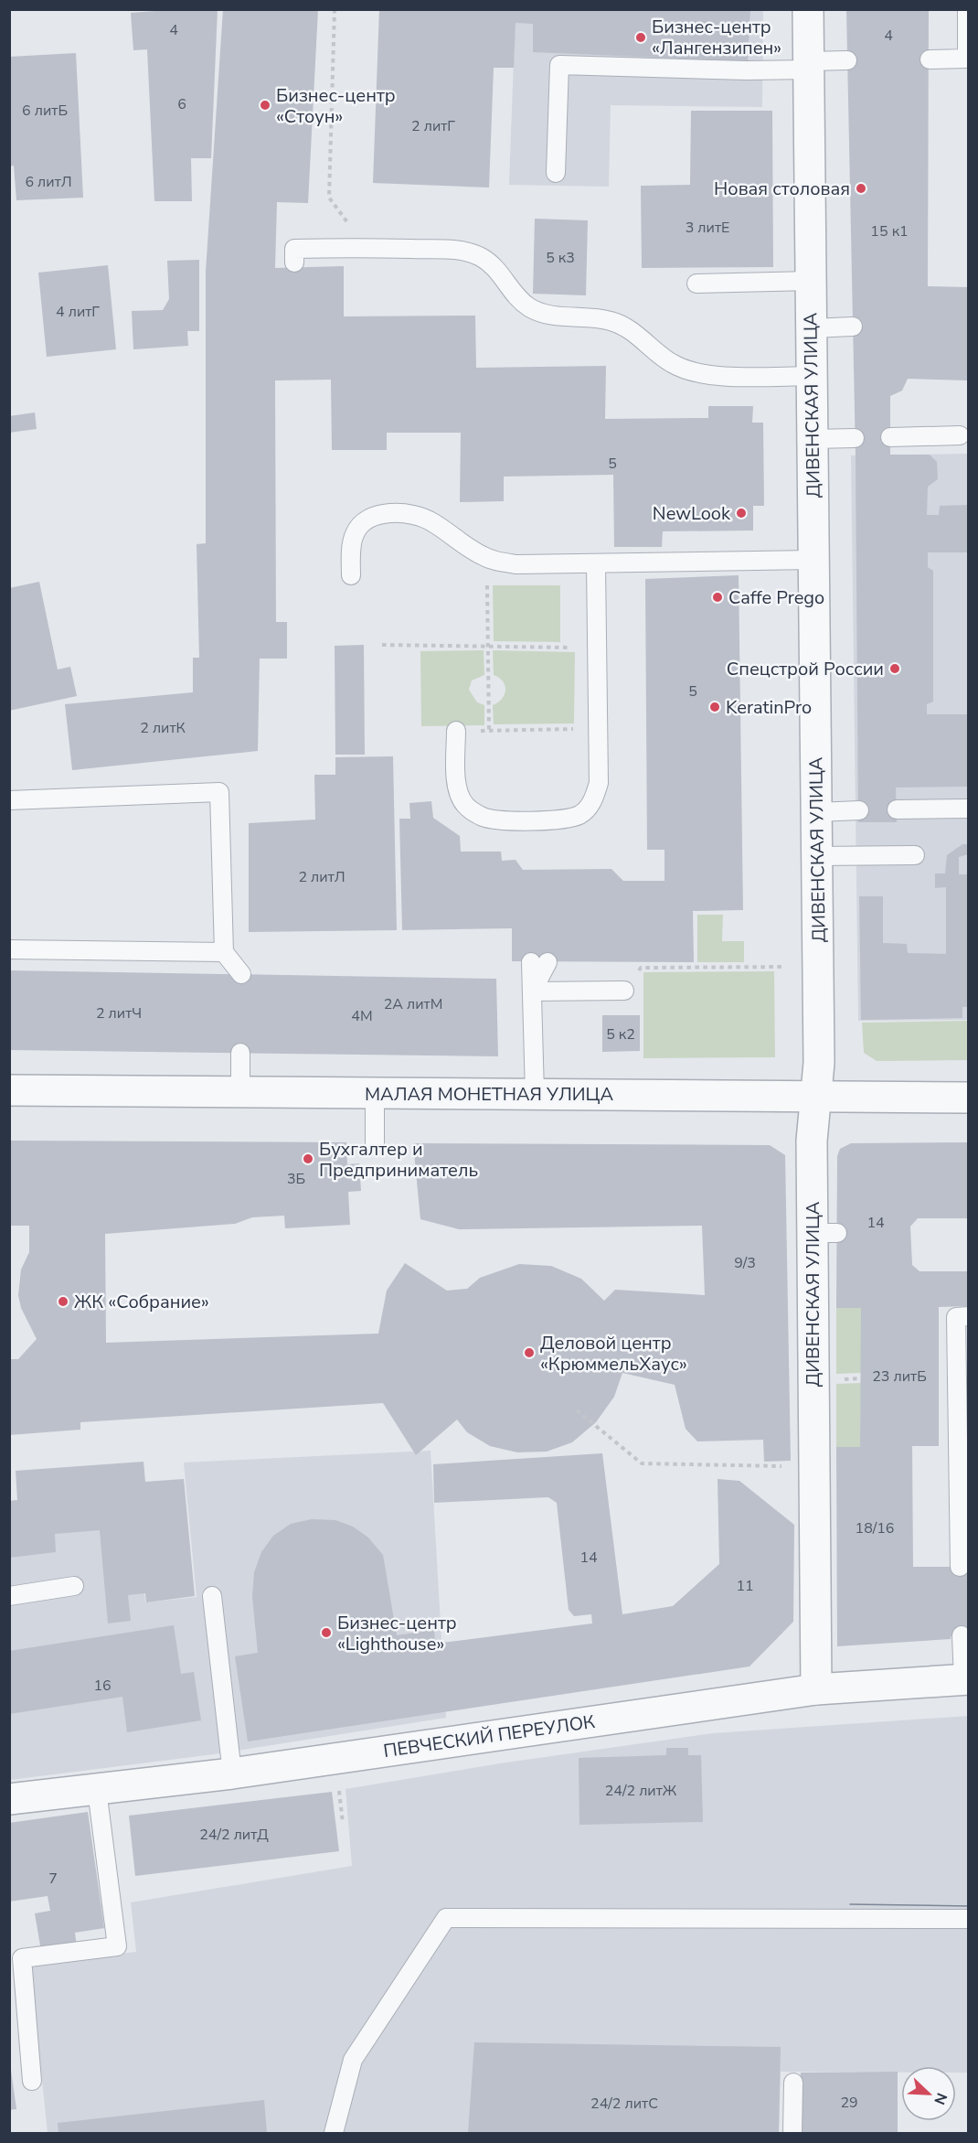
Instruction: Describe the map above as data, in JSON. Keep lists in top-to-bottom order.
{
  "streets": {
    "street": ["ДИВЕНСКАЯ УЛИЦА", "МАЛАЯ МОНЕТНАЯ УЛИЦА", "ПЕВЧЕСКИЙ ПЕРЕУЛОК"]
  },
  "crossings": [
    ["ДИВЕНСКАЯ УЛИЦА", "МАЛАЯ МОНЕТНАЯ УЛИЦА"],
    ["ДИВЕНСКАЯ УЛИЦА", "ПЕВЧЕСКИЙ ПЕРЕУЛОК"]
  ],
  "places": [
    "Бизнес-центр «Лангензипен»",
    "Бизнес-центр «Стоун»",
    "Новая столовая",
    "NewLook",
    "Caffe Prego",
    "Спецстрой России",
    "KeratinPro",
    "Бухгалтер и Предприниматель",
    "ЖК «Собрание»",
    "Деловой центр «КрюммельХаус»",
    "Бизнес-центр «Lighthouse»"
  ],
  "house_numbers": [
    "4",
    "4",
    "6",
    "6 литБ",
    "2 литГ",
    "6 литЛ",
    "3 литЕ",
    "15 к1",
    "5 к3",
    "4 литГ",
    "5",
    "5",
    "2 литК",
    "2 литЛ",
    "2А литМ",
    "2 литЧ",
    "4М",
    "5 к2",
    "3Б",
    "14",
    "9/3",
    "23 литБ",
    "18/16",
    "14",
    "11",
    "16",
    "24/2 литЖ",
    "24/2 литД",
    "7",
    "29",
    "24/2 литС"
  ],
  "north": "bottom right"
}
